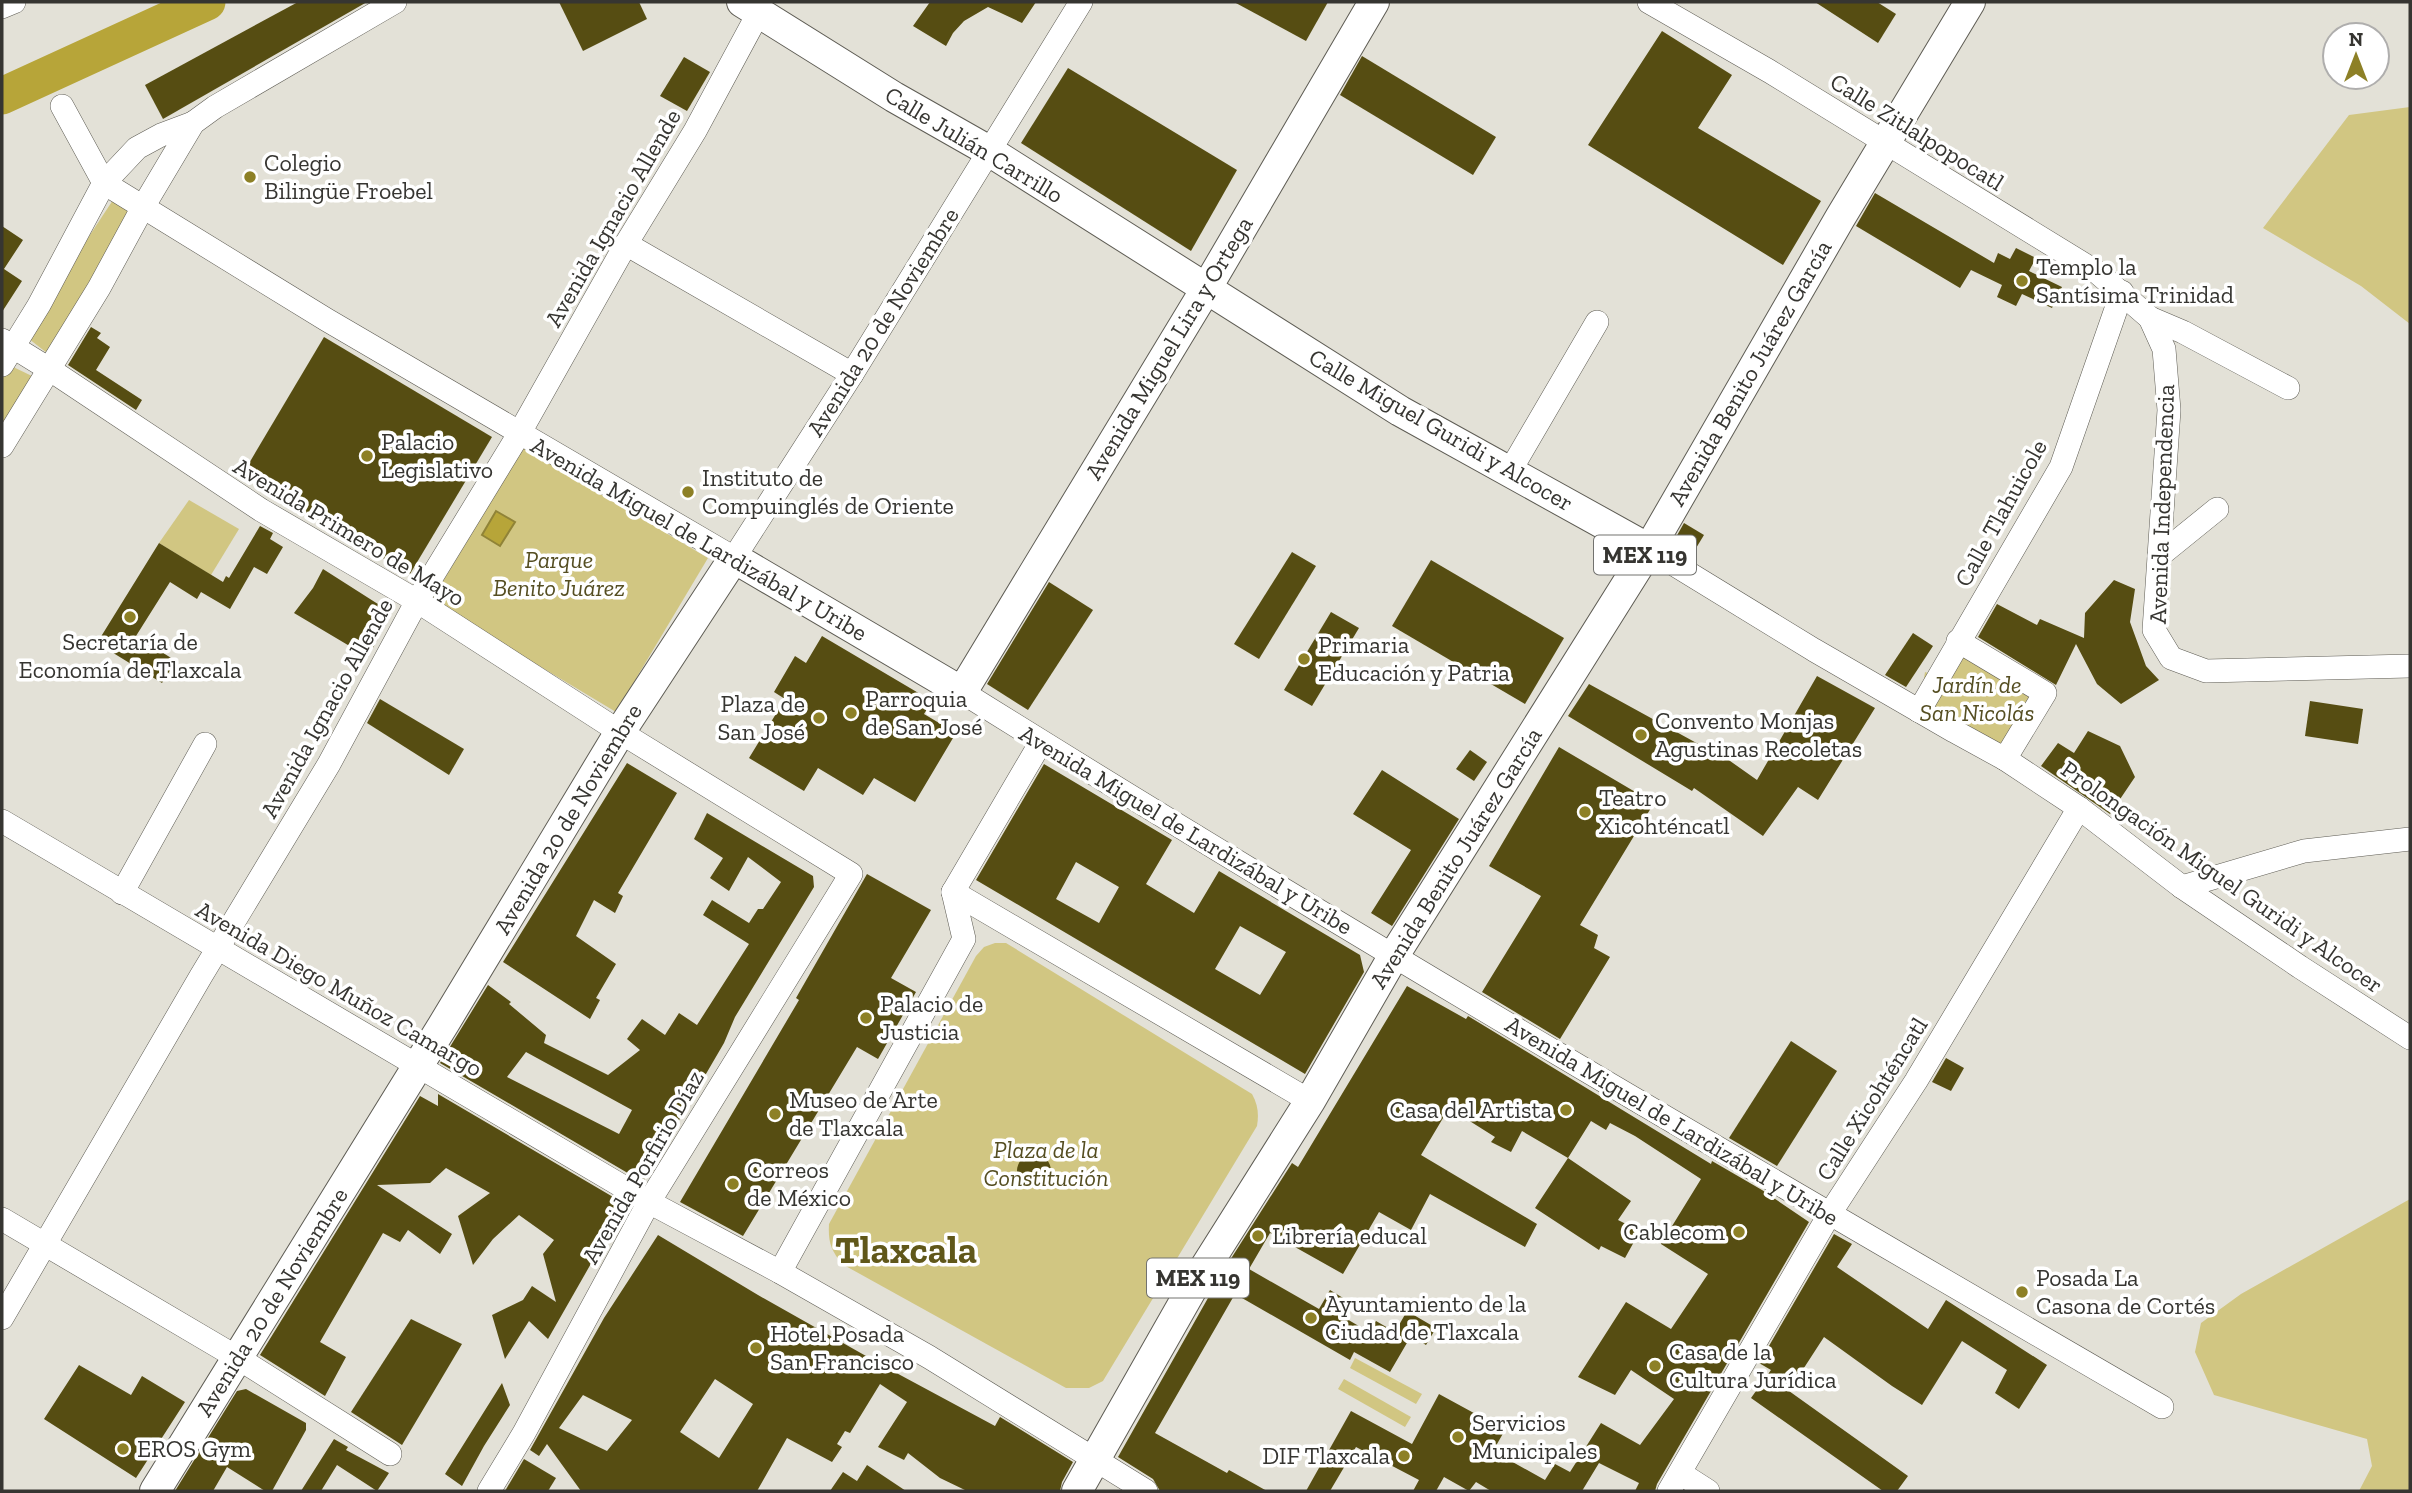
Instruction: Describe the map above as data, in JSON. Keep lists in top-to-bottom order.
{
  "streets": {
    "main road": [
      "Calle Julián Carrillo",
      "Avenida 20 de Noviembre",
      "Avenida Miguel Lira y Ortega",
      "Avenida Benito Juárez García",
      "Calle Miguel Guridi y Alcocer",
      "Avenida Miguel de Lardizábal y Uribe",
      "MEX 119"
    ],
    "street": [
      "Calle Zitlalpopocatl",
      "Avenida Ignacio Allende",
      "Avenida Independencia",
      "Calle Tlahuicole",
      "Avenida Primero de Mayo",
      "Prolongación Miguel Guridi y Alcocer",
      "Avenida Diego Muñoz Camargo",
      "Calle Xicohténcatl",
      "Avenida Porfirio Díaz"
    ]
  },
  "crossings": [
    ["Calle Zitlalpopocatl", "Avenida Benito Juárez García"],
    ["Calle Zitlalpopocatl", "Avenida Independencia"],
    ["Calle Zitlalpopocatl", "Calle Tlahuicole"],
    ["Calle Julián Carrillo", "Avenida Ignacio Allende"],
    ["Calle Julián Carrillo", "Avenida 20 de Noviembre"],
    ["Calle Julián Carrillo", "Avenida Miguel Lira y Ortega"],
    ["Calle Julián Carrillo", "Calle Miguel Guridi y Alcocer"],
    ["Avenida Ignacio Allende", "Avenida Primero de Mayo"],
    ["Avenida Ignacio Allende", "Avenida Miguel de Lardizábal y Uribe"],
    ["Avenida Ignacio Allende", "Avenida Diego Muñoz Camargo"],
    ["Avenida 20 de Noviembre", "Avenida Primero de Mayo"],
    ["Avenida 20 de Noviembre", "Avenida Miguel de Lardizábal y Uribe"],
    ["Avenida 20 de Noviembre", "Avenida Diego Muñoz Camargo"],
    ["Avenida Miguel Lira y Ortega", "Calle Miguel Guridi y Alcocer"],
    ["Avenida Miguel Lira y Ortega", "Avenida Miguel de Lardizábal y Uribe"],
    ["Avenida Benito Juárez García", "Calle Miguel Guridi y Alcocer"],
    ["Avenida Benito Juárez García", "Avenida Miguel de Lardizábal y Uribe"],
    ["Avenida Benito Juárez García", "MEX 119"],
    ["Calle Miguel Guridi y Alcocer", "Calle Tlahuicole"],
    ["Calle Miguel Guridi y Alcocer", "Prolongación Miguel Guridi y Alcocer"],
    ["Avenida Primero de Mayo", "Avenida Porfirio Díaz"],
    ["Avenida Miguel de Lardizábal y Uribe", "Calle Xicohténcatl"],
    ["Prolongación Miguel Guridi y Alcocer", "Calle Xicohténcatl"],
    ["Avenida Diego Muñoz Camargo", "Avenida Porfirio Díaz"]
  ],
  "districts": ["Tlaxcala"],
  "parks": ["Parque Benito Juárez", "Jardín de San Nicolás", "Plaza de la Constitución"],
  "places": [
    "Colegio Bilingüe Froebel",
    "Templo la Santísima Trinidad",
    "Palacio Legislativo",
    "Instituto de Compuinglés de Oriente",
    "Secretaría de Economía de Tlaxcala",
    "Primaria Educación y Patria",
    "Parroquia de San José",
    "Plaza de San José",
    "Convento Monjas Agustinas Recoletas",
    "Teatro Xicohténcatl",
    "Palacio de Justicia",
    "Casa del Artista",
    "Museo de Arte de Tlaxcala",
    "Correos de México",
    "Cablecom",
    "Librería educal",
    "Posada La Casona de Cortés",
    "Ayuntamiento de la Ciudad de Tlaxcala",
    "Hotel Posada San Francisco",
    "Casa de la Cultura Jurídica",
    "Servicios Municipales",
    "EROS Gym",
    "DIF Tlaxcala"
  ],
  "north": "top"
}
